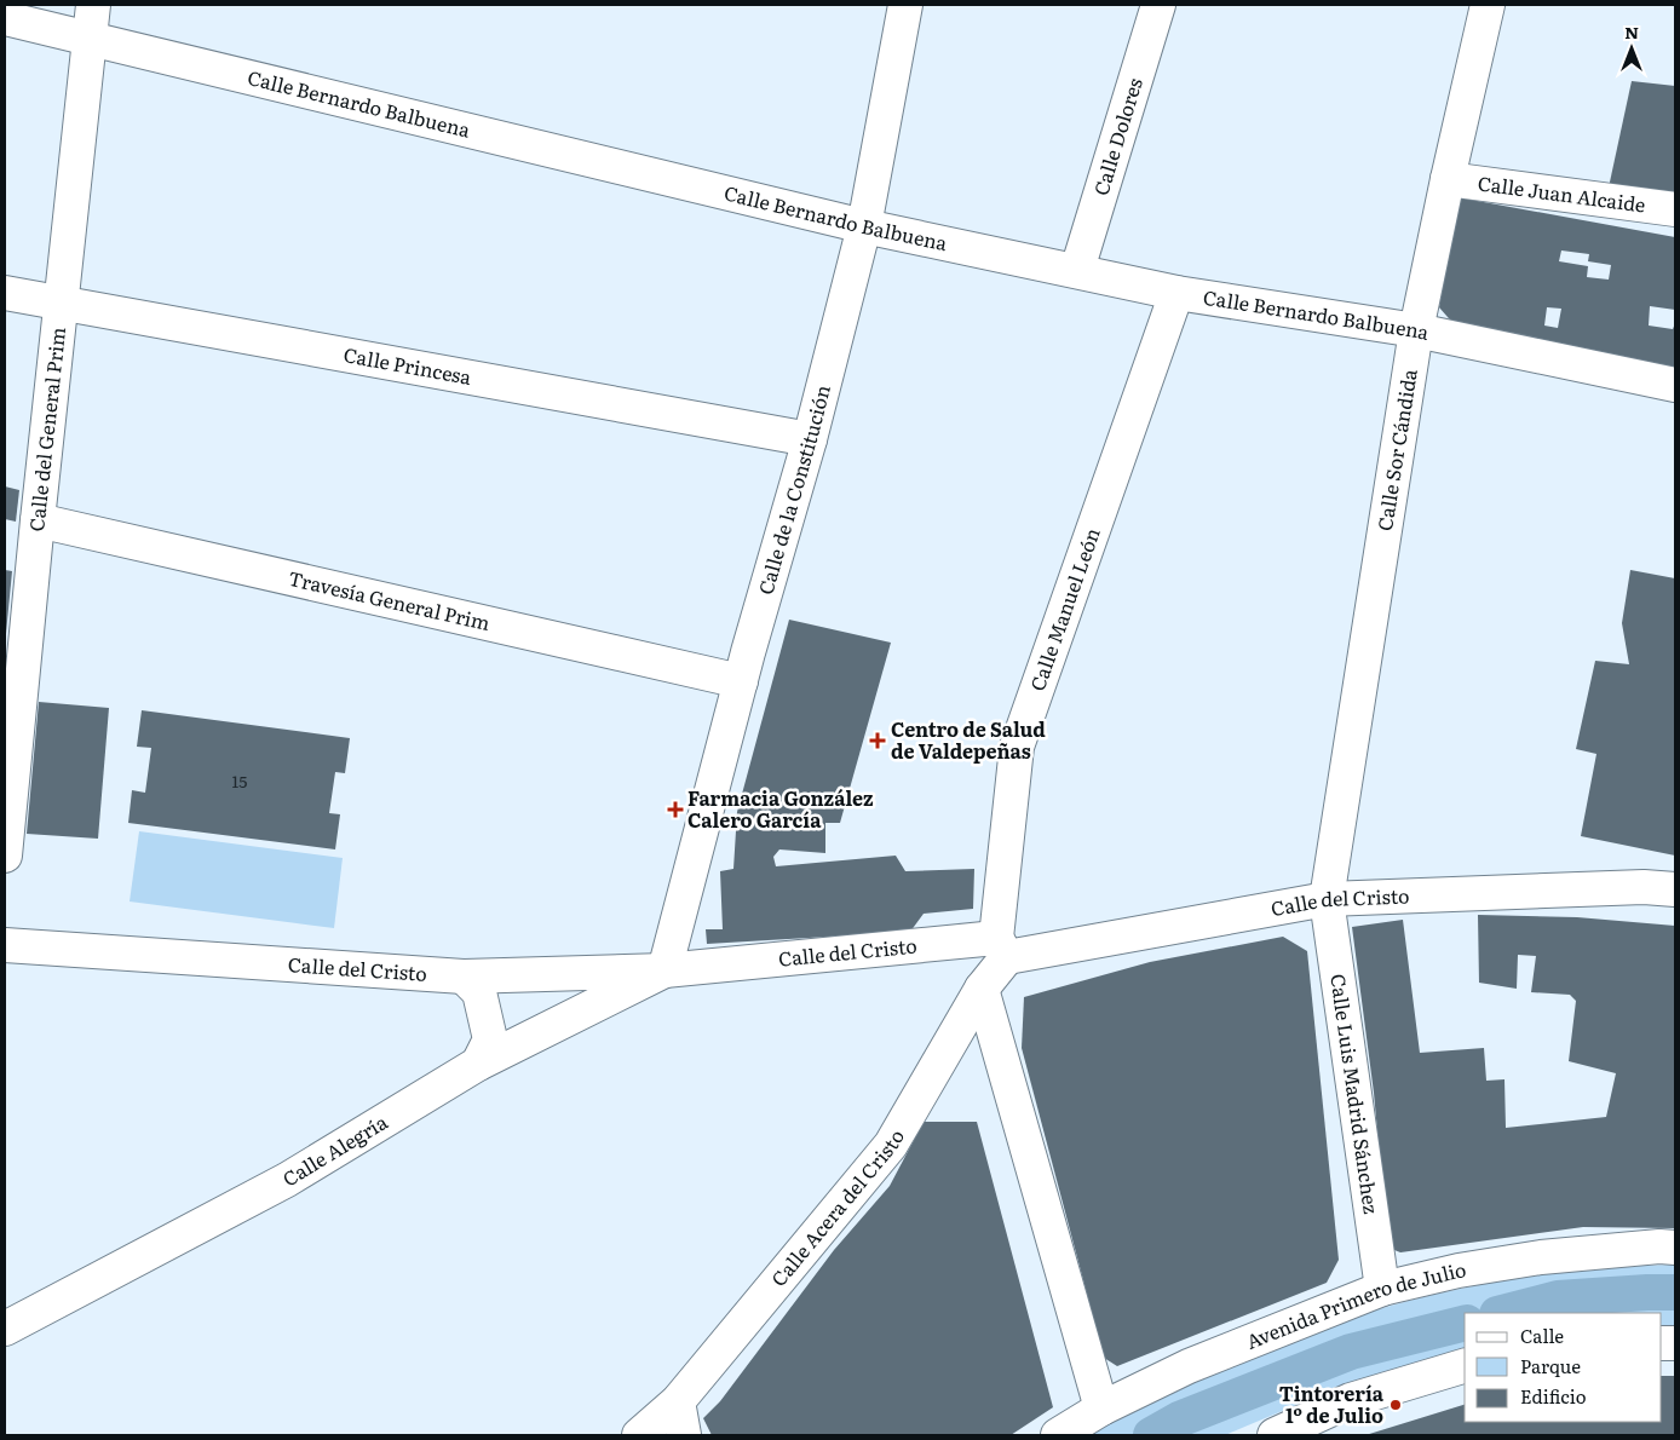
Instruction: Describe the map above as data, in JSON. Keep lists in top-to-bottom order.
{
  "streets": {
    "street": [
      "Calle Bernardo Balbuena",
      "Calle Dolores",
      "Calle Juan Alcaide",
      "Calle Princesa",
      "Calle del General Prim",
      "Calle Sor Cándida",
      "Calle de la Constitución",
      "Travesía General Prim",
      "Calle Manuel León",
      "Calle del Cristo",
      "Calle Luis Madrid Sánchez",
      "Calle Alegría",
      "Calle Acera del Cristo",
      "Avenida Primero de Julio"
    ]
  },
  "crossings": [
    ["Calle Bernardo Balbuena", "Calle Dolores"],
    ["Calle Bernardo Balbuena", "Calle del General Prim"],
    ["Calle Bernardo Balbuena", "Calle Sor Cándida"],
    ["Calle Bernardo Balbuena", "Calle de la Constitución"],
    ["Calle Bernardo Balbuena", "Calle Manuel León"],
    ["Calle Juan Alcaide", "Calle Sor Cándida"],
    ["Calle Princesa", "Calle del General Prim"],
    ["Calle Princesa", "Calle de la Constitución"],
    ["Calle del General Prim", "Travesía General Prim"],
    ["Calle Sor Cándida", "Calle del Cristo"],
    ["Calle Sor Cándida", "Calle Luis Madrid Sánchez"],
    ["Calle de la Constitución", "Travesía General Prim"],
    ["Calle de la Constitución", "Calle del Cristo"],
    ["Calle de la Constitución", "Calle Alegría"],
    ["Calle Manuel León", "Calle del Cristo"],
    ["Calle Manuel León", "Calle Acera del Cristo"],
    ["Calle del Cristo", "Calle Luis Madrid Sánchez"],
    ["Calle del Cristo", "Calle Alegría"],
    ["Calle del Cristo", "Calle Acera del Cristo"],
    ["Calle Luis Madrid Sánchez", "Avenida Primero de Julio"]
  ],
  "places": {
    "health": ["Centro de Salud de Valdepeñas", "Farmacia González Calero García"],
    "other": ["Tintorería 1º de Julio"]
  },
  "house_numbers": ["15"],
  "legend": ["Calle", "Parque", "Edificio"],
  "north": "top"
}
